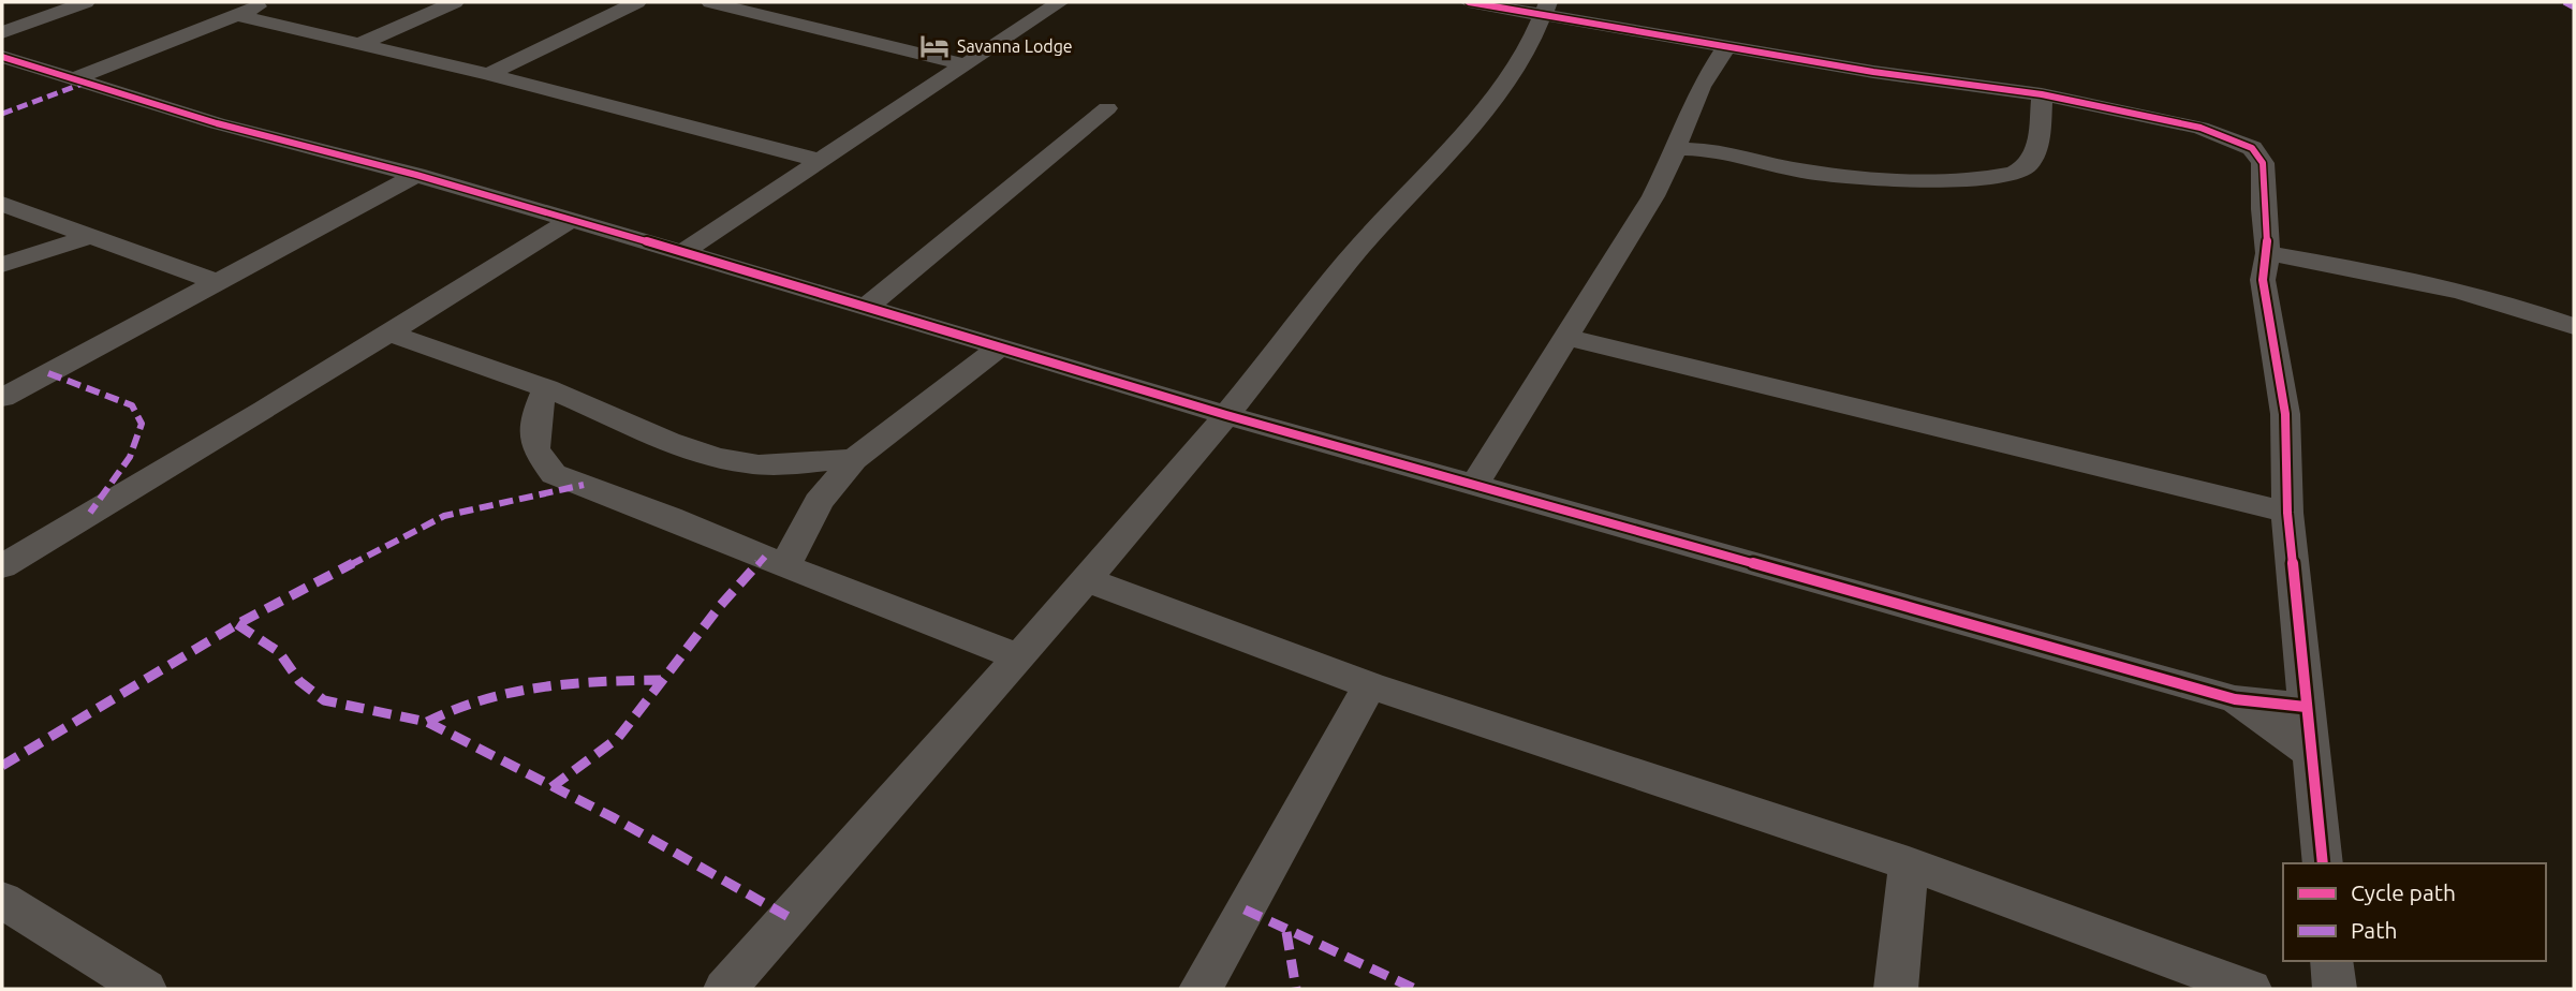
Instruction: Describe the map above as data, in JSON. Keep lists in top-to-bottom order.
{
  "places": {
    "hotel": ["Savanna Lodge"]
  },
  "legend": ["Cycle path", "Path"]
}
